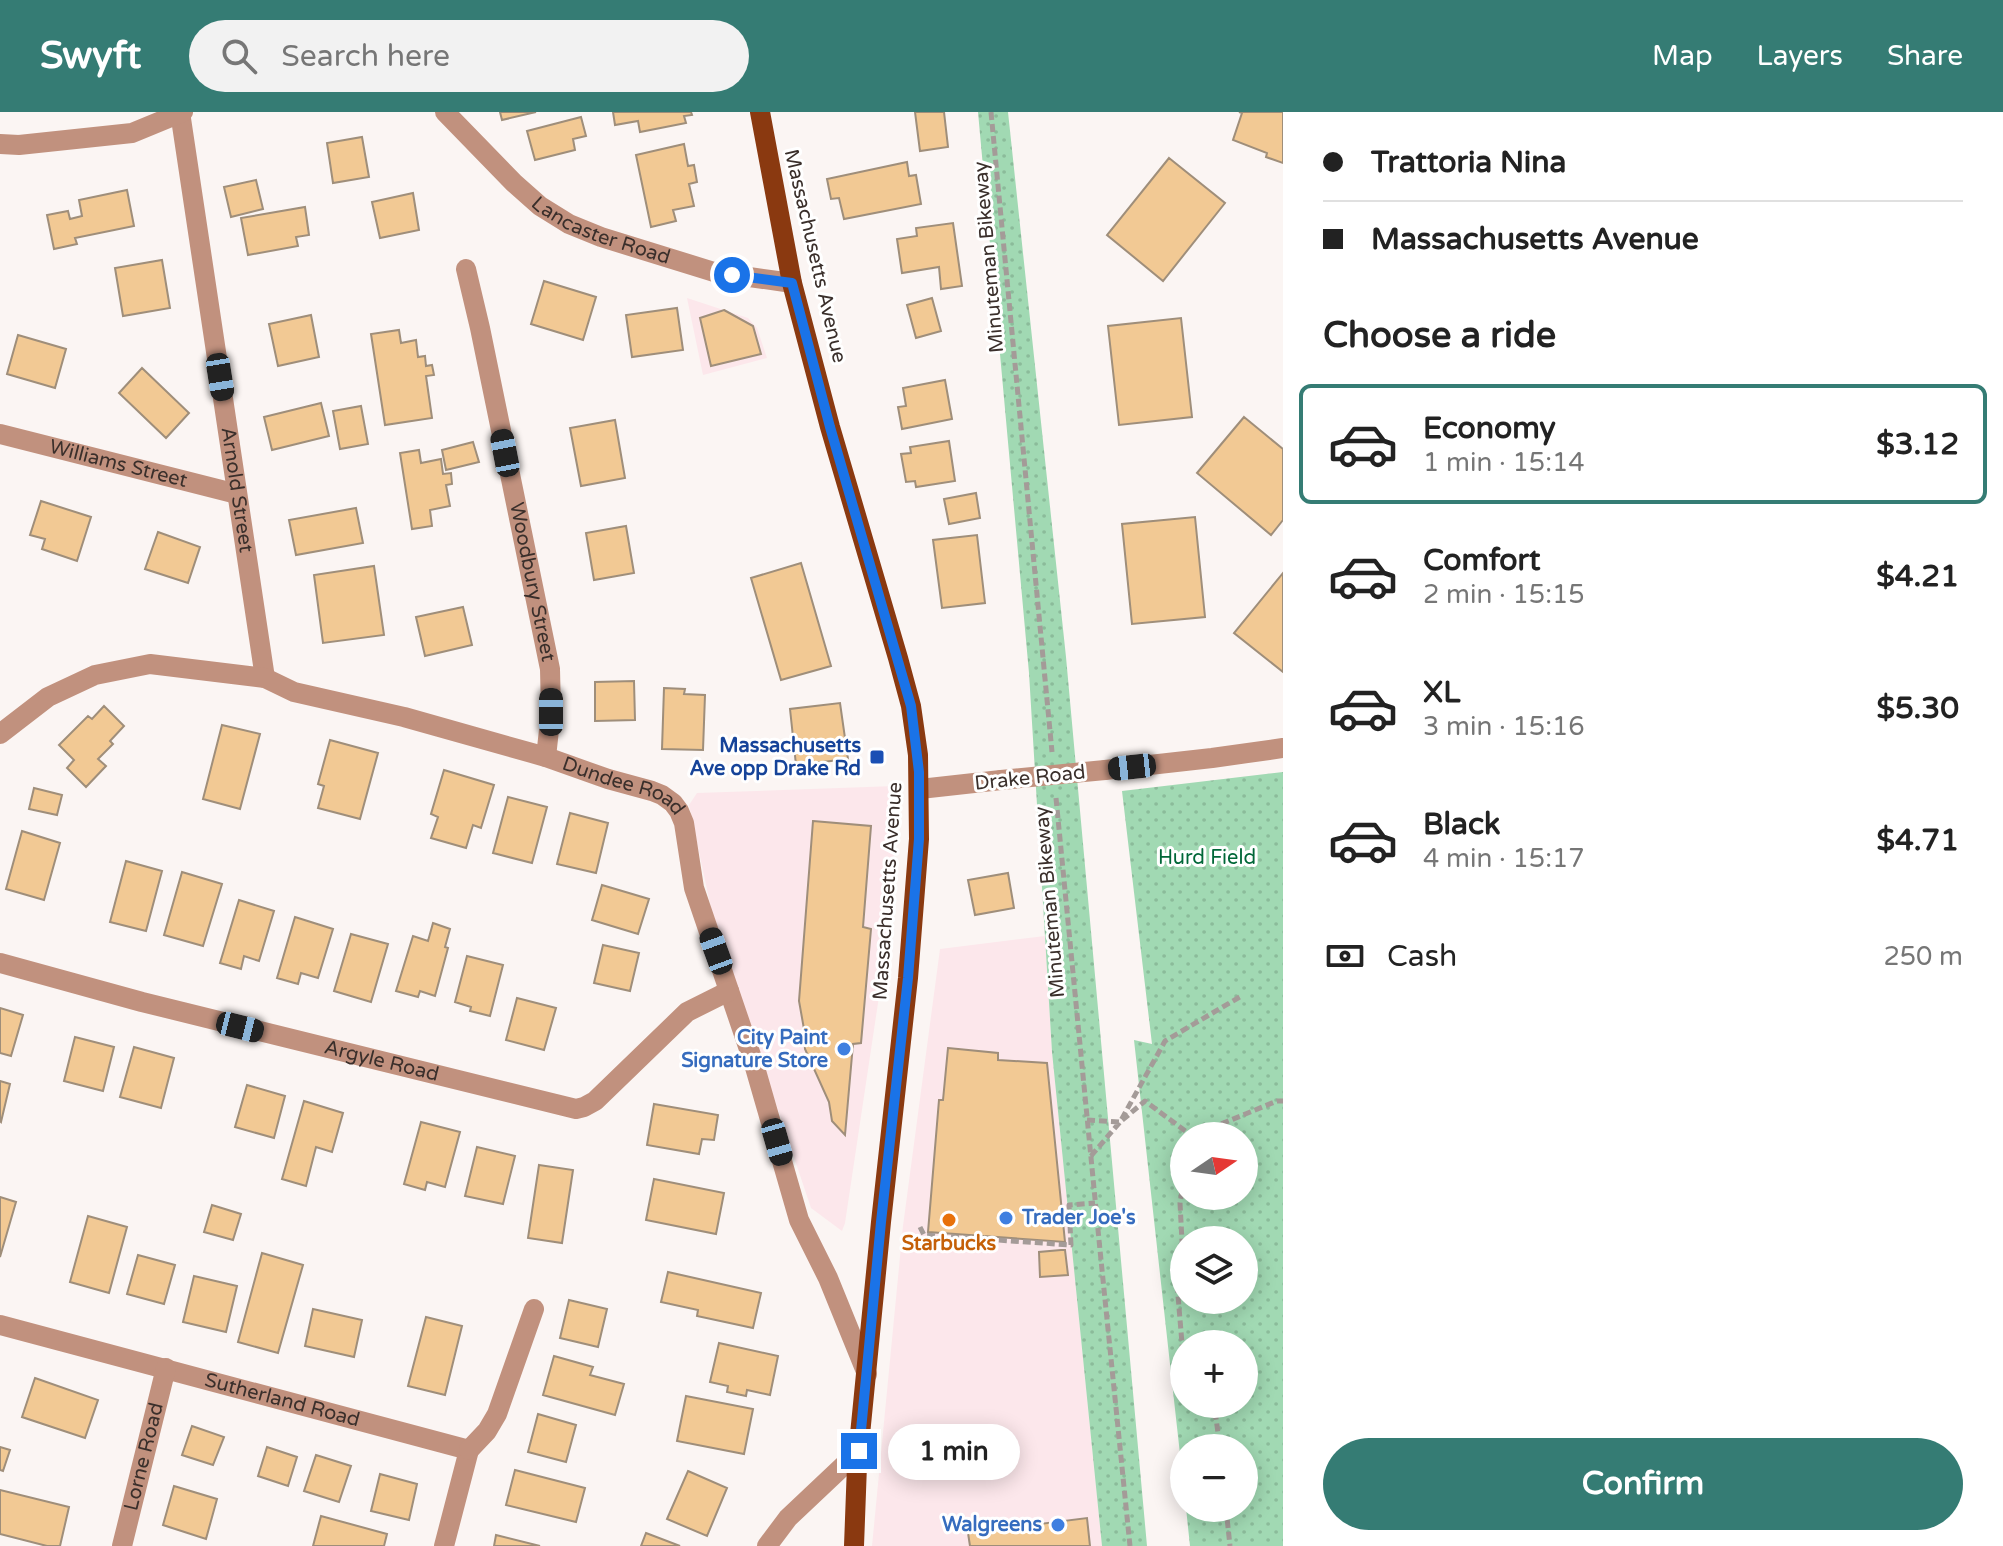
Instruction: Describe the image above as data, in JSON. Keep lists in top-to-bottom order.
{
  "streets": {
    "main road": ["Massachusetts Avenue"],
    "street": [
      "Lancaster Road",
      "Williams Street",
      "Arnold Street",
      "Woodbury Street",
      "Drake Road",
      "Dundee Road",
      "Argyle Road",
      "Sutherland Road",
      "Lorne Road"
    ],
    "path": ["Minuteman Bikeway"]
  },
  "crossings": [
    ["Lancaster Road", "Massachusetts Avenue"],
    ["Massachusetts Avenue", "Drake Road"],
    ["Massachusetts Avenue", "Dundee Road"],
    ["Williams Street", "Arnold Street"],
    ["Arnold Street", "Dundee Road"],
    ["Woodbury Street", "Dundee Road"],
    ["Dundee Road", "Argyle Road"],
    ["Sutherland Road", "Lorne Road"]
  ],
  "parks": ["Hurd Field"],
  "places": {
    "transit": ["Massachusetts Ave opp Drake Rd"],
    "other": [
      "City Paint Signature Store",
      "Trader Joe's",
      "Starbucks",
      "Walgreens"
    ]
  },
  "north": "right",
  "page": {
    "header": "Swyft",
    "search": "Search here",
    "nav": ["Map", "Layers", "Share"],
    "banner": ["Trattoria Nina", "Massachusetts Avenue"],
    "heading": "Choose a ride",
    "list": [
      {
        "name": "Economy",
        "note": "1 min · 15:14",
        "value": "$3.12"
      },
      {
        "name": "Comfort",
        "note": "2 min · 15:15",
        "value": "$4.21"
      },
      {
        "name": "XL",
        "note": "3 min · 15:16",
        "value": "$5.30"
      },
      {
        "name": "Black",
        "note": "4 min · 15:17",
        "value": "$4.71"
      }
    ],
    "pay": ["Cash", "250 m"],
    "map_buttons": ["+", "−"],
    "buttons": "Confirm",
    "bubble": "1 min"
  }
}
